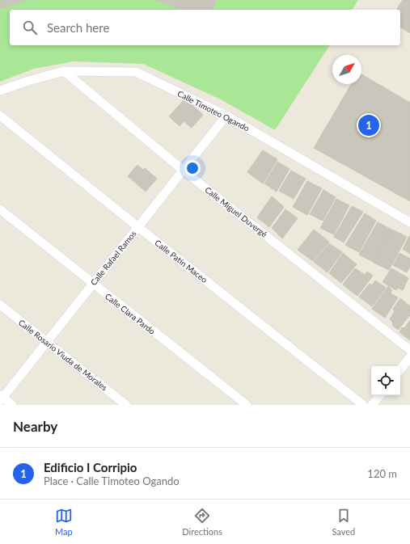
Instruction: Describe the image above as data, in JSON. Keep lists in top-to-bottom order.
{
  "streets": {
    "street": [
      "Calle Timoteo Ogando",
      "Calle Miguel Duvergé",
      "Calle Rafael Ramos",
      "Calle Patín Maceo",
      "Calle Clara Pardo",
      "Calle Rosario Viuda de Morales"
    ]
  },
  "crossings": [
    ["Calle Timoteo Ogando", "Calle Miguel Duvergé"],
    ["Calle Timoteo Ogando", "Calle Rafael Ramos"],
    ["Calle Miguel Duvergé", "Calle Rafael Ramos"],
    ["Calle Rafael Ramos", "Calle Patín Maceo"],
    ["Calle Rafael Ramos", "Calle Clara Pardo"],
    ["Calle Rafael Ramos", "Calle Rosario Viuda de Morales"]
  ],
  "north": "top right",
  "page": {
    "search": "Search here",
    "pins": "1",
    "heading": "Nearby",
    "list": [
      {
        "mark": "1",
        "name": "Edificio I Corripio",
        "note": "Place · Calle Timoteo Ogando",
        "value": "120 m"
      }
    ],
    "nav": ["Map", "Directions", "Saved"]
  }
}
